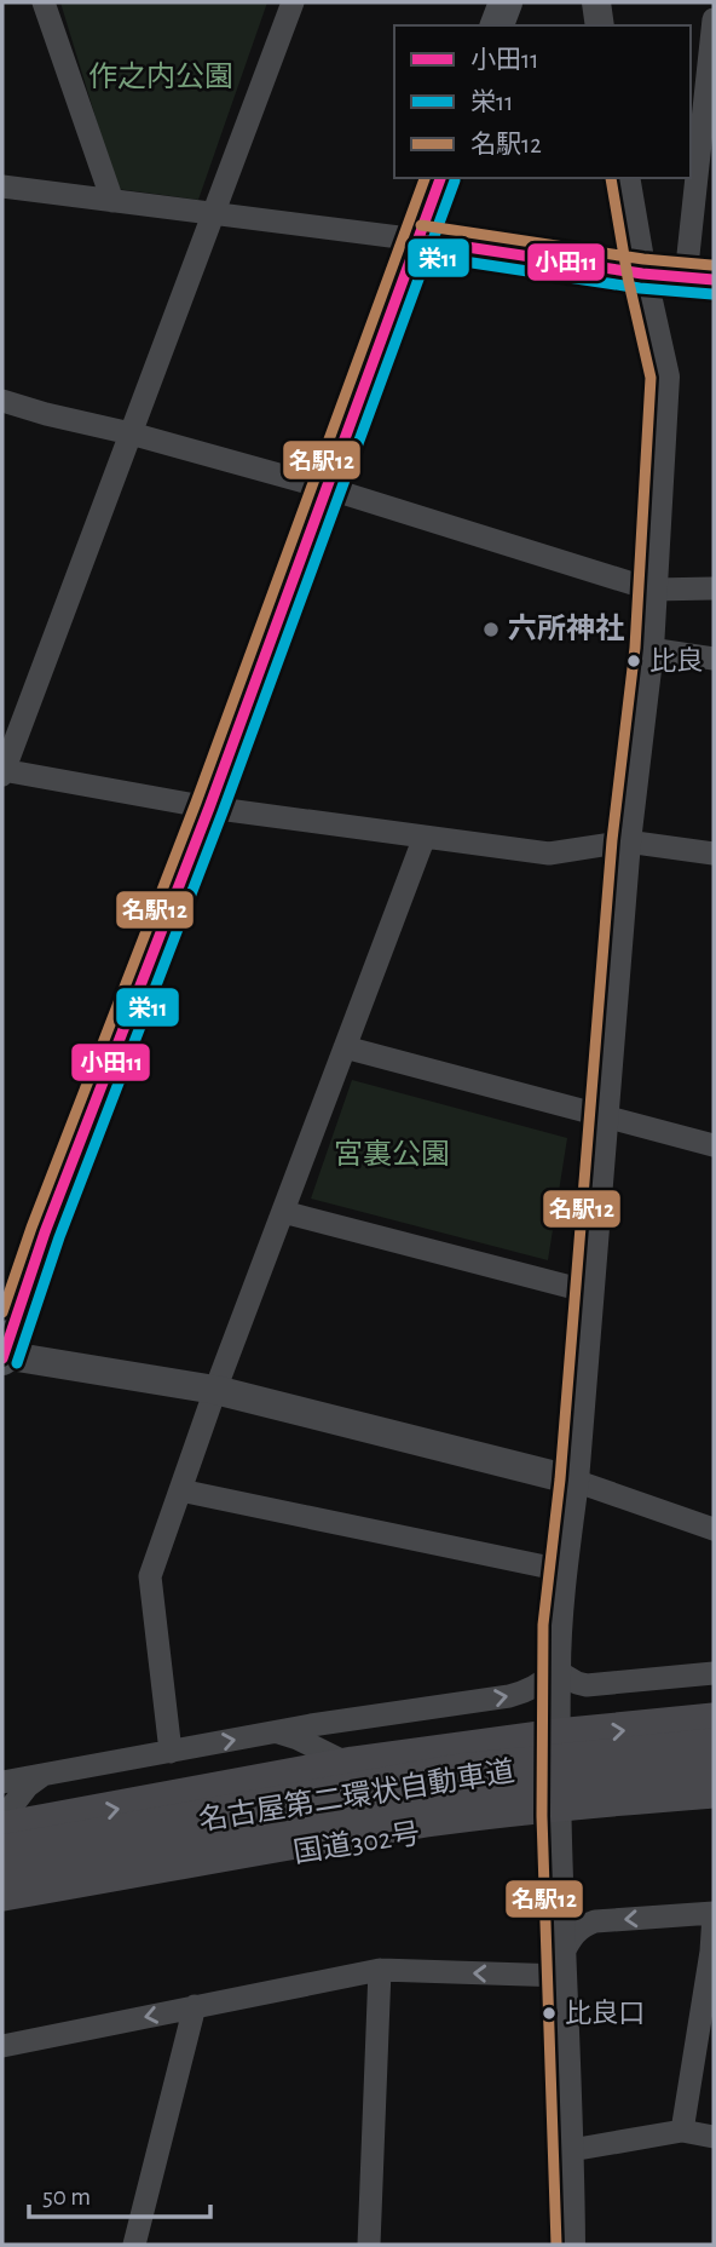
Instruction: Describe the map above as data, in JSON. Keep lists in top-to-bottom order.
{
  "streets": {
    "highway": ["名古屋第二環状自動車道", "国道302号"]
  },
  "parks": ["作之内公園", "宮裏公園"],
  "places": ["六所神社", "比良", "比良口"],
  "lines": ["transit line 小田11", "transit line 名駅12", "transit line 栄11"],
  "legend": ["小田11", "栄11", "名駅12"],
  "scale_bar": "50 m"
}
